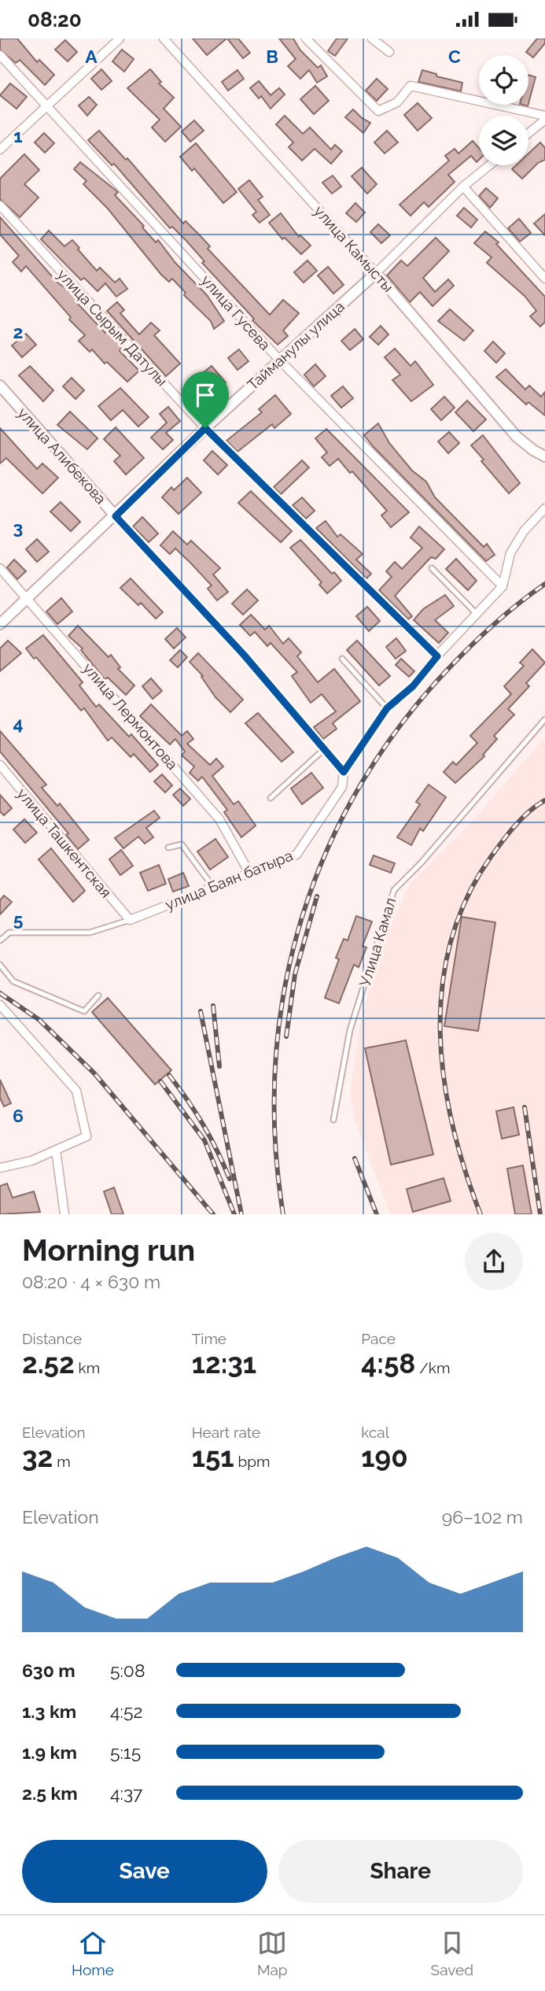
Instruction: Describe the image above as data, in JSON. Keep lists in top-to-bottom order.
{
  "streets": {
    "street": [
      "улица Камысты",
      "улица Гусева",
      "улица Сырым Датулы",
      "Тайманулы улица",
      "улица Алибекова",
      "улица Лермонтова",
      "улица Ташкентская",
      "улица Баян батыра"
    ],
    "lane": ["Улица Камал"]
  },
  "crossings": [
    ["улица Камысты", "Тайманулы улица"],
    ["улица Гусева", "Тайманулы улица"],
    ["улица Гусева", "улица Баян батыра"],
    ["улица Сырым Датулы", "Тайманулы улица"],
    ["улица Сырым Датулы", "улица Баян батыра"],
    ["Тайманулы улица", "улица Алибекова"],
    ["Тайманулы улица", "улица Лермонтова"],
    ["улица Алибекова", "улица Баян батыра"],
    ["улица Лермонтова", "улица Баян батыра"],
    ["улица Ташкентская", "улица Баян батыра"]
  ],
  "page": {
    "status": "08:20",
    "heading": ["Morning run", "08:20 · 4 × 630 m"],
    "stats": [
      ["Distance", "2.52 km"],
      ["Time", "12:31"],
      ["Pace", "4:58 /km"],
      ["Elevation", "32 m"],
      ["Heart rate", "151 bpm"],
      ["kcal", "190"]
    ],
    "chart": ["Elevation", "96–102 m"],
    "list": [
      {
        "name": "630 m",
        "note": "5:08"
      },
      {
        "name": "1.3 km",
        "note": "4:52"
      },
      {
        "name": "1.9 km",
        "note": "5:15"
      },
      {
        "name": "2.5 km",
        "note": "4:37"
      }
    ],
    "buttons": ["Save", "Share"],
    "tabs": ["Home", "Map", "Saved"]
  },
  "grid": {
    "columns": ["A", "B", "C"],
    "rows": [
      "1",
      "2",
      "3",
      "4",
      "5",
      "6"
    ]
  }
}
